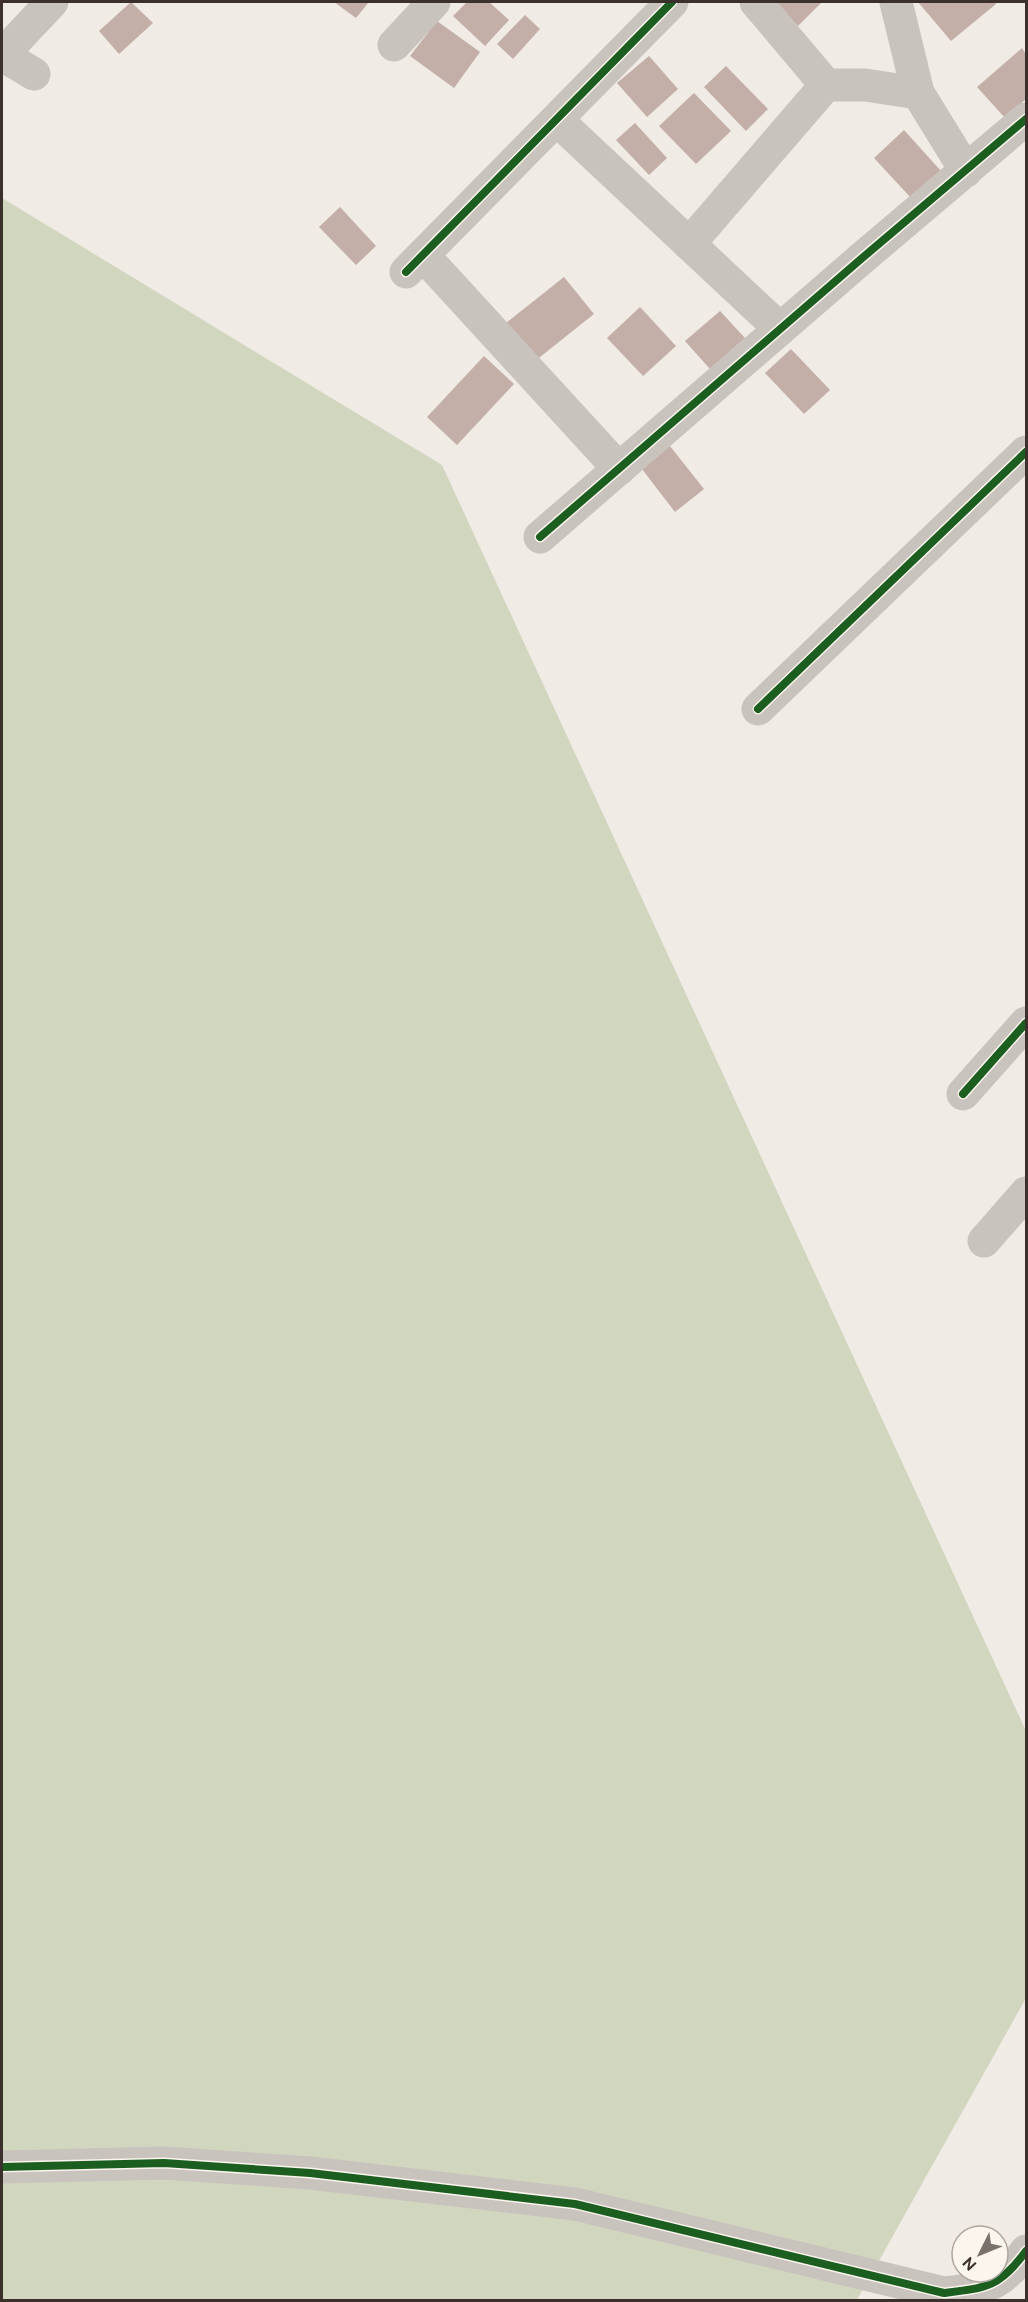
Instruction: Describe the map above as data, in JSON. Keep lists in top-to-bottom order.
{
  "north": "bottom left"
}
